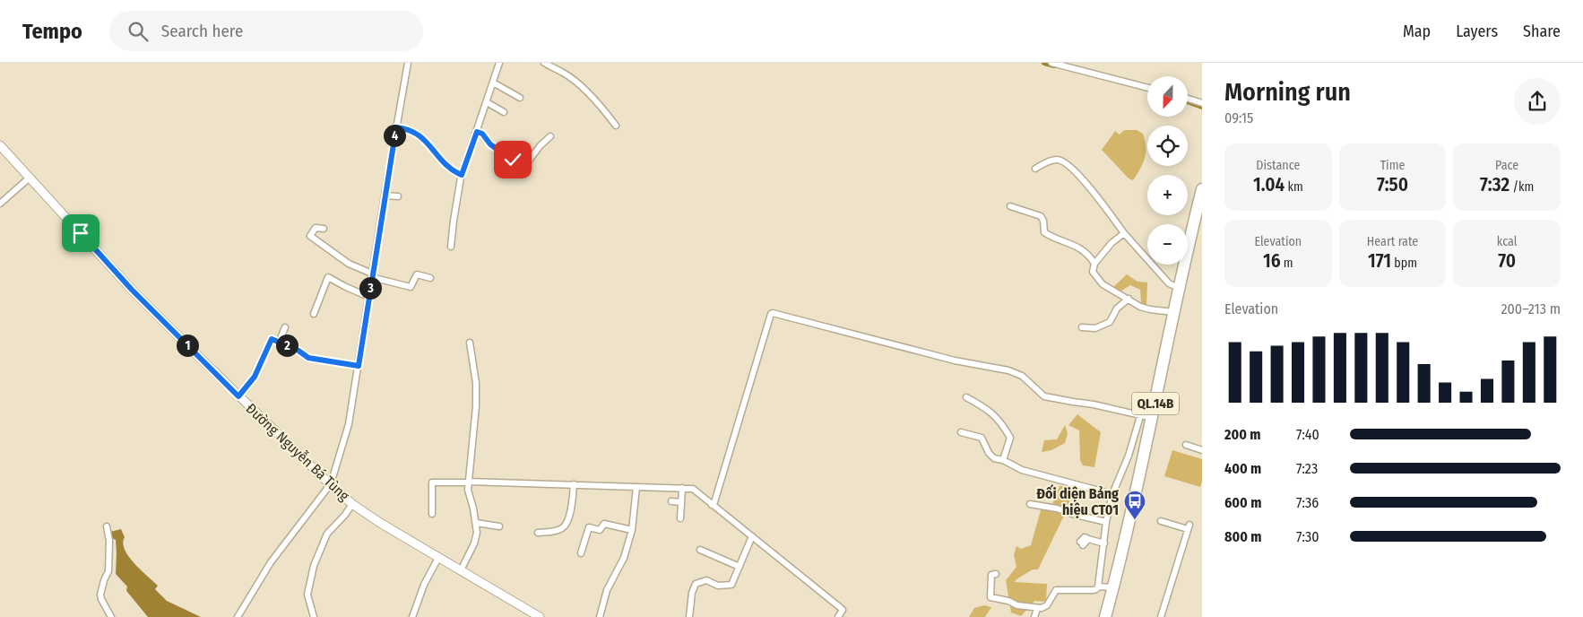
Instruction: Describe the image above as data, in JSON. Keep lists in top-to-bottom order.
{
  "streets": {
    "highway": ["QL.14B"],
    "main road": ["Đường Nguyễn Bá Tùng"]
  },
  "places": {
    "bus stop": ["Đối diện Bảng hiệu CT01"]
  },
  "north": "bottom",
  "page": {
    "header": "Tempo",
    "search": "Search here",
    "nav": ["Map", "Layers", "Share"],
    "heading": ["Morning run", "09:15"],
    "map_buttons": ["+", "−"],
    "pins": [
      "4",
      "3",
      "1",
      "2"
    ],
    "stats": [
      ["Distance", "1.04 km"],
      ["Time", "7:50"],
      ["Pace", "7:32 /km"],
      ["Elevation", "16 m"],
      ["Heart rate", "171 bpm"],
      ["kcal", "70"]
    ],
    "chart": ["Elevation", "200–213 m"],
    "list": [
      {
        "name": "200 m",
        "note": "7:40"
      },
      {
        "name": "400 m",
        "note": "7:23"
      },
      {
        "name": "600 m",
        "note": "7:36"
      },
      {
        "name": "800 m",
        "note": "7:30"
      }
    ]
  }
}
